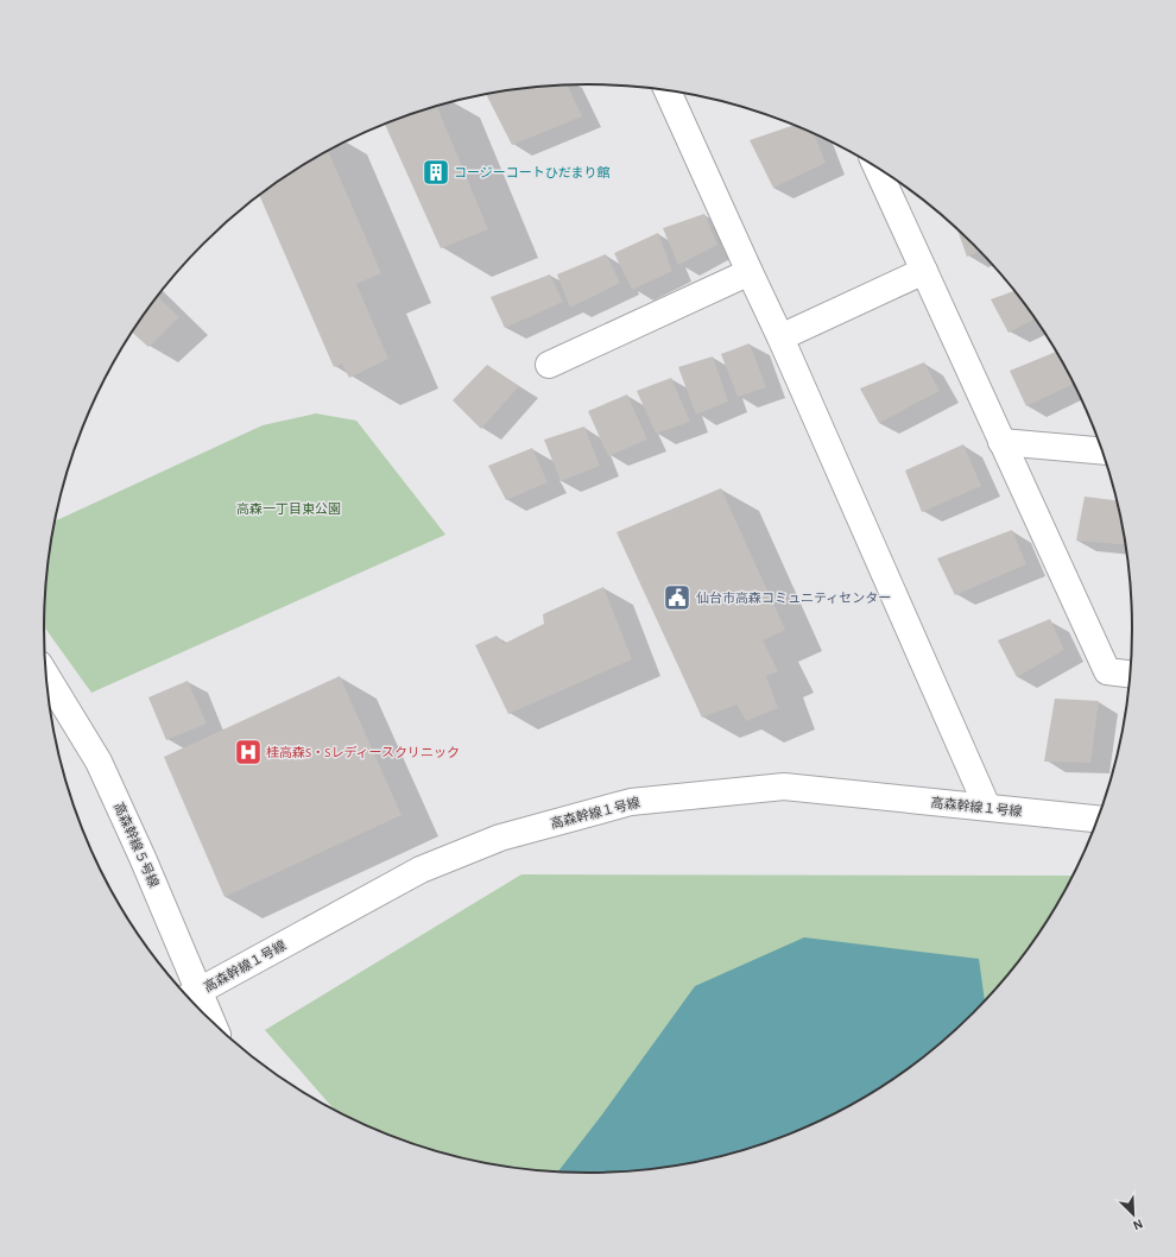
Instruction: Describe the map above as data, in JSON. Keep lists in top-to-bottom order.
{
  "streets": {
    "street": ["高森幹線１号線", "高森幹線５号線"]
  },
  "crossings": [
    ["高森幹線１号線", "高森幹線５号線"]
  ],
  "parks": ["高森一丁目東公園"],
  "places": {
    "building": ["コージーコートひだまり館"],
    "public building": ["仙台市高森コミュニティセンター"],
    "hospital": ["桂高森S・Sレディースクリニック"]
  },
  "north": "bottom right"
}
